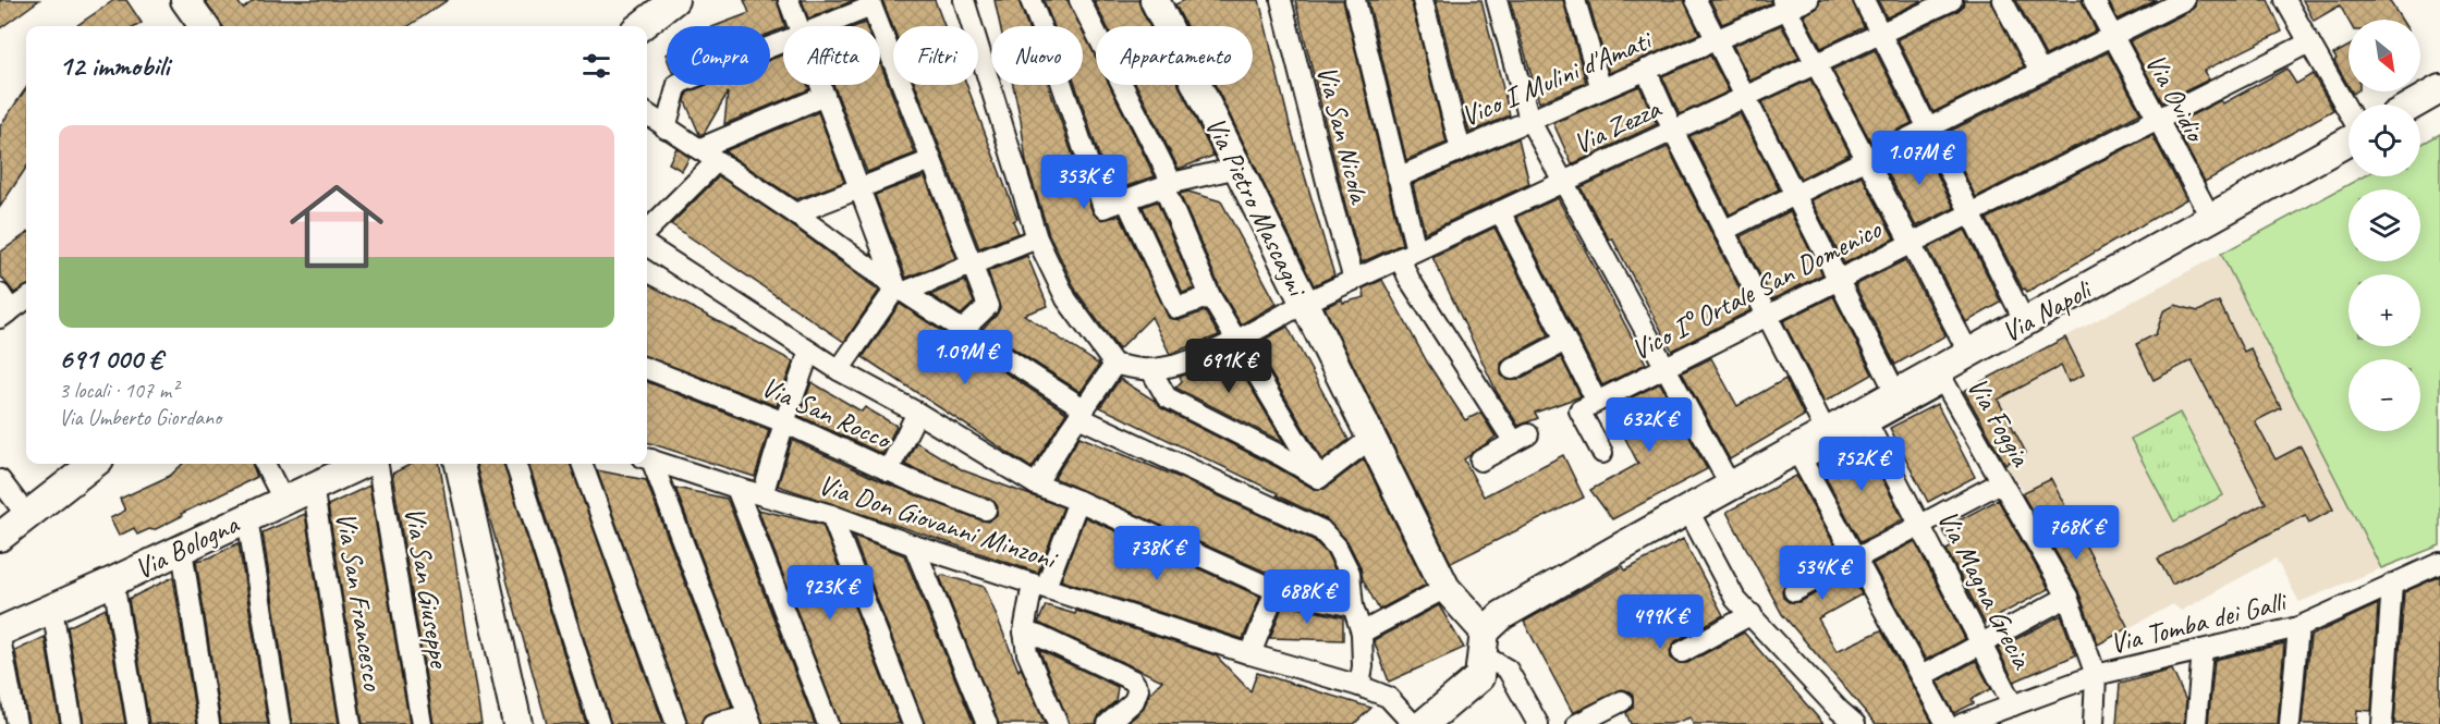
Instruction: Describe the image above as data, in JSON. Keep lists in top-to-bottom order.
{
  "streets": {
    "street": [
      "Vico I Mulini d'Amati",
      "Via Ovidio",
      "Via Zezza",
      "Via San Nicola",
      "Via Pietro Mascagni",
      "Vico I° Ortale San Domenico",
      "Via Napoli",
      "Via San Rocco",
      "Via Foggia",
      "Via Don Giovanni Minzoni",
      "Via Bologna",
      "Via San Giuseppe",
      "Via Magna Grecia",
      "Via San Francesco",
      "Via Tomba dei Galli"
    ]
  },
  "crossings": [
    ["Via Ovidio", "Vico I° Ortale San Domenico"],
    ["Via Ovidio", "Via Napoli"],
    ["Via Zezza", "Via San Nicola"],
    ["Via Zezza", "Via Pietro Mascagni"],
    ["Via Pietro Mascagni", "Via Napoli"],
    ["Via Napoli", "Via Foggia"],
    ["Via Napoli", "Via Magna Grecia"],
    ["Via Foggia", "Via Tomba dei Galli"],
    ["Via Bologna", "Via San Francesco"],
    ["Via Magna Grecia", "Via Tomba dei Galli"]
  ],
  "north": "bottom right",
  "page": {
    "map_buttons": ["+", "−"],
    "chip": [
      "Compra",
      "Affitta",
      "Filtri",
      "Nuovo",
      "Appartamento"
    ],
    "heading": "12 immobili",
    "list": [
      {
        "name": "691 000 €",
        "note": "3 locali · 107 m² · Via Umberto Giordano"
      }
    ],
    "price": [
      "1.07M €",
      "353K €",
      "1.09M €",
      "691K €",
      "632K €",
      "752K €",
      "768K €",
      "738K €",
      "534K €",
      "923K €",
      "688K €",
      "499K €"
    ]
  }
}
